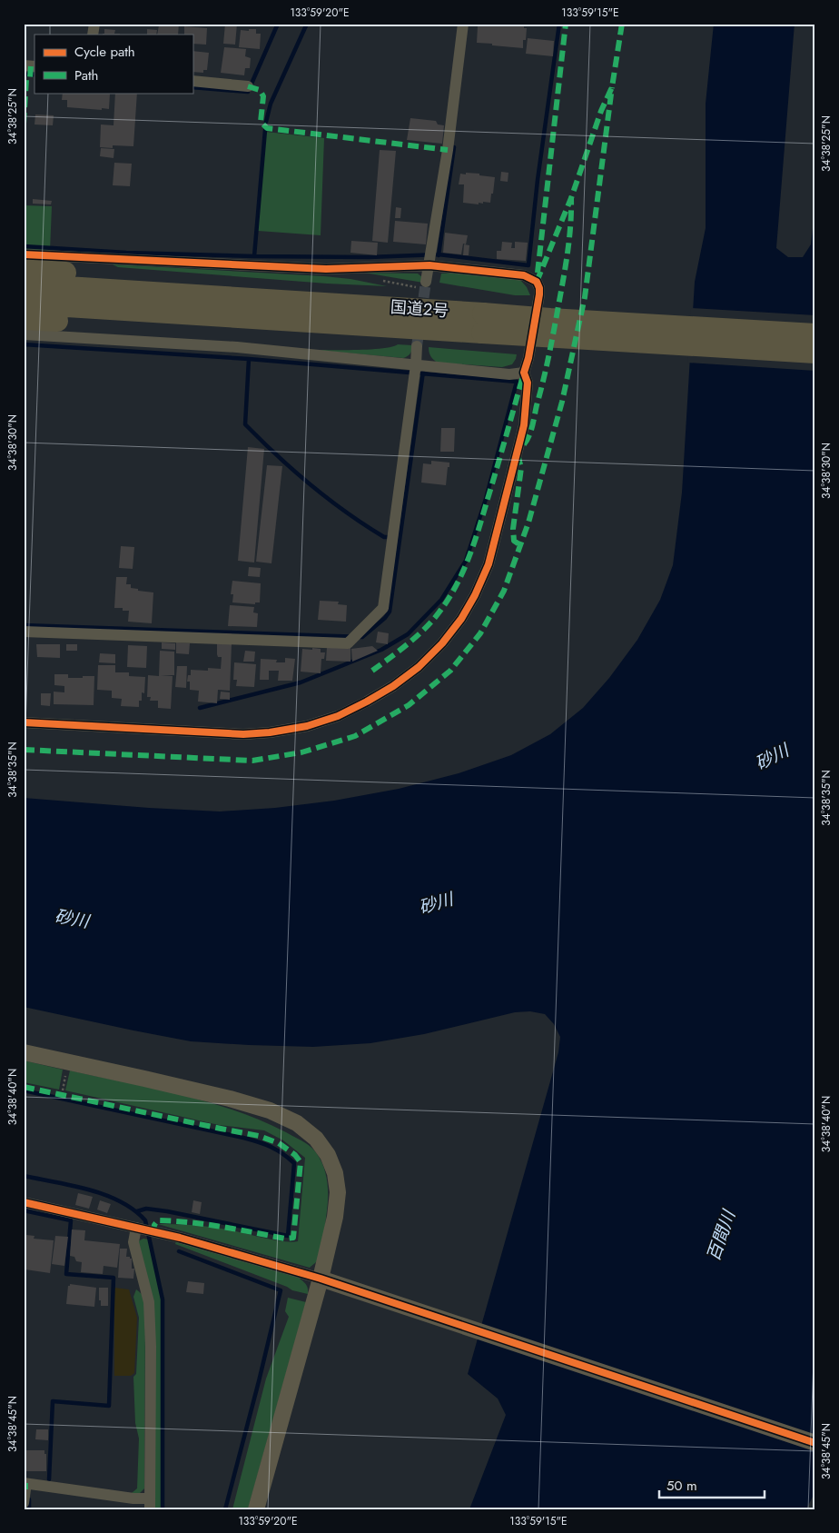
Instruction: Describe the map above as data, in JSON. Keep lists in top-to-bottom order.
{
  "streets": {
    "highway": ["国道2号"]
  },
  "water": ["砂川", "百間川"],
  "legend": ["Cycle path", "Path"],
  "scale_bar": "50 m",
  "coordinates": [
    "133°59'20\"E",
    "133°59'15\"E",
    "34°38'25\"N",
    "34°38'30\"N",
    "34°38'35\"N",
    "34°38'40\"N",
    "34°38'45\"N"
  ]
}
